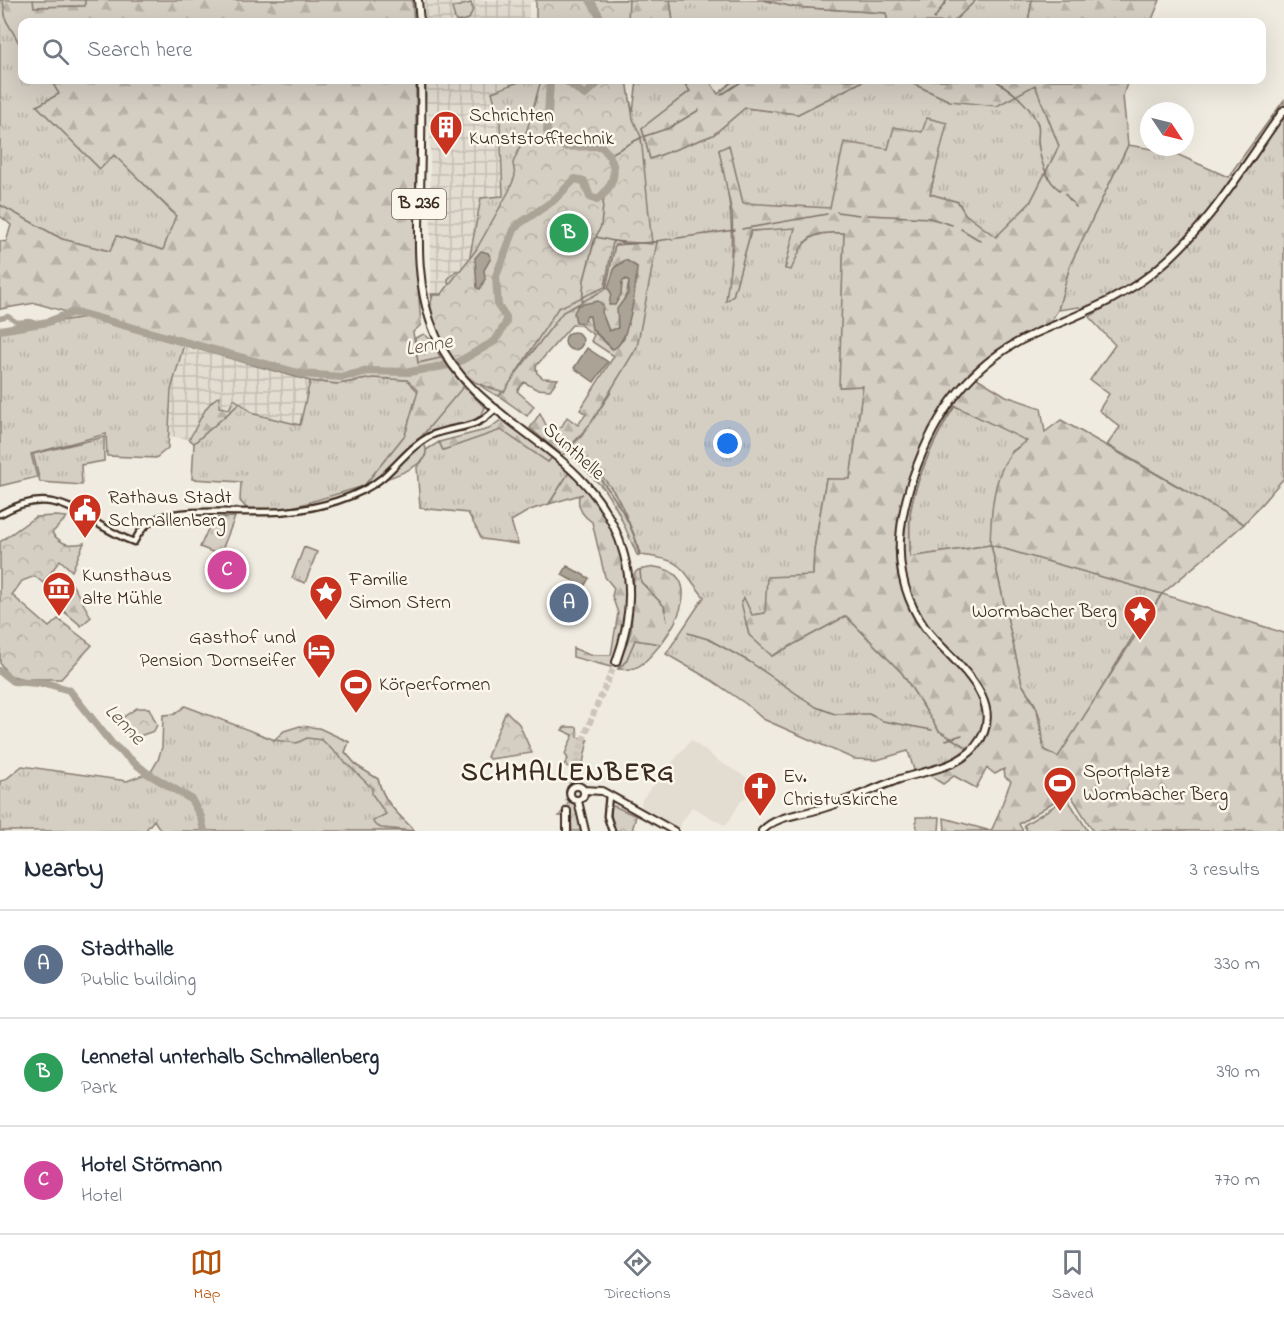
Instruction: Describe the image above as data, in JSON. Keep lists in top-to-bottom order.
{
  "streets": {
    "main road": ["B 236", "Sunthelle"]
  },
  "crossings": [
    ["B 236", "Sunthelle"]
  ],
  "districts": ["SCHMALLENBERG"],
  "water": ["Lenne"],
  "places": {
    "building": ["Schrichten Kunststofftechnik"],
    "public building": ["Rathaus Stadt Schmallenberg"],
    "museum": ["Kunsthaus alte Mühle"],
    "place": ["Familie Simon Stern", "Wormbacher Berg"],
    "hotel": ["Gasthof und Pension Dornseifer"],
    "sports": ["Körperformen", "Sportplatz Wormbacher Berg"],
    "church": ["Ev. Christuskirche"]
  },
  "north": "bottom right",
  "page": {
    "search": "Search here",
    "pins": ["B", "C", "A"],
    "heading": ["Nearby", "3 results"],
    "list": [
      {
        "mark": "A",
        "name": "Stadthalle",
        "note": "Public building",
        "value": "330 m"
      },
      {
        "mark": "B",
        "name": "Lennetal unterhalb Schmallenberg",
        "note": "Park",
        "value": "390 m"
      },
      {
        "mark": "C",
        "name": "Hotel Störmann",
        "note": "Hotel",
        "value": "770 m"
      }
    ],
    "nav": ["Map", "Directions", "Saved"]
  }
}
